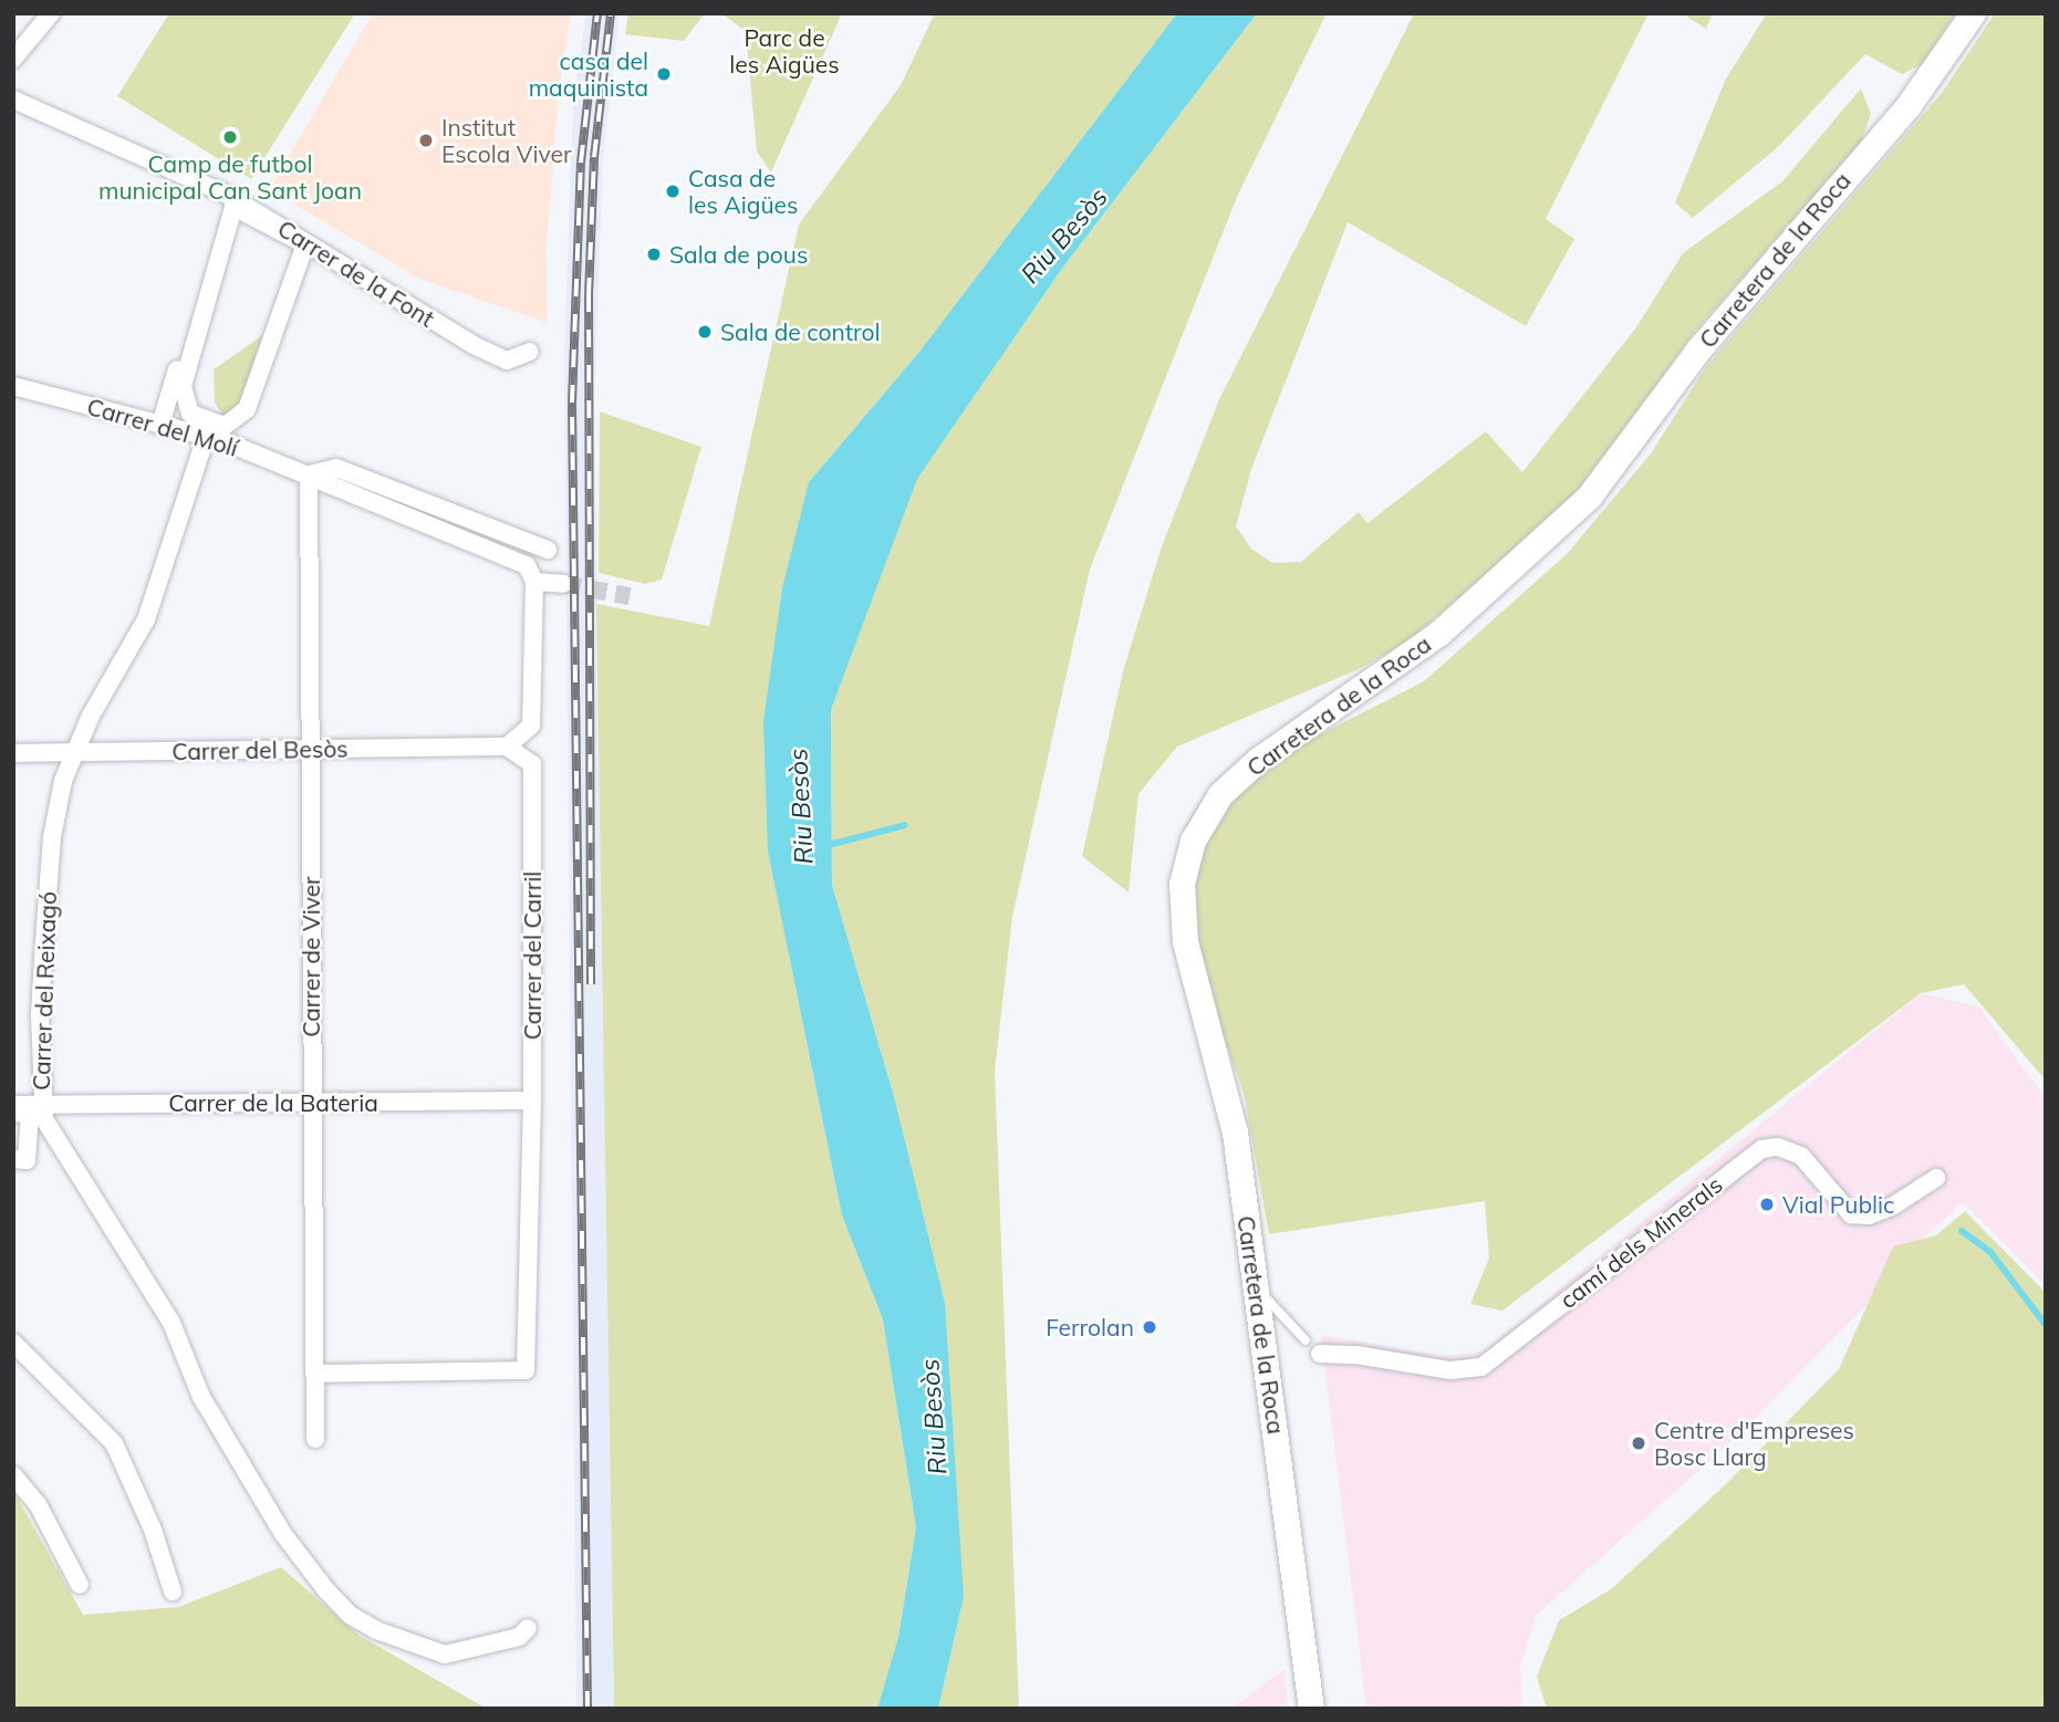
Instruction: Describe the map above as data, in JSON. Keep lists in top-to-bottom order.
{
  "streets": {
    "street": [
      "Carretera de la Roca",
      "Carrer de la Font",
      "Carrer del Molí",
      "Carrer del Besòs",
      "Carrer del Carril",
      "Carrer de Viver",
      "Carrer del Reixagó",
      "Carrer de la Bateria",
      "camí dels Minerals"
    ]
  },
  "crossings": [
    ["Carrer del Molí", "Carrer de Viver"],
    ["Carrer del Molí", "Carrer del Reixagó"],
    ["Carrer del Besòs", "Carrer del Carril"],
    ["Carrer del Besòs", "Carrer de Viver"],
    ["Carrer del Besòs", "Carrer del Reixagó"],
    ["Carrer del Carril", "Carrer de Viver"],
    ["Carrer del Carril", "Carrer de la Bateria"],
    ["Carrer de Viver", "Carrer de la Bateria"],
    ["Carrer del Reixagó", "Carrer de la Bateria"]
  ],
  "water": ["Riu Besòs"],
  "parks": ["Parc de les Aigües"],
  "places": [
    "casa del maquinista",
    "Camp de futbol municipal Can Sant Joan",
    "Institut Escola Viver",
    "Casa de les Aigües",
    "Sala de pous",
    "Sala de control",
    "Vial Public",
    "Ferrolan",
    "Centre d'Empreses Bosc Llarg"
  ]
}
